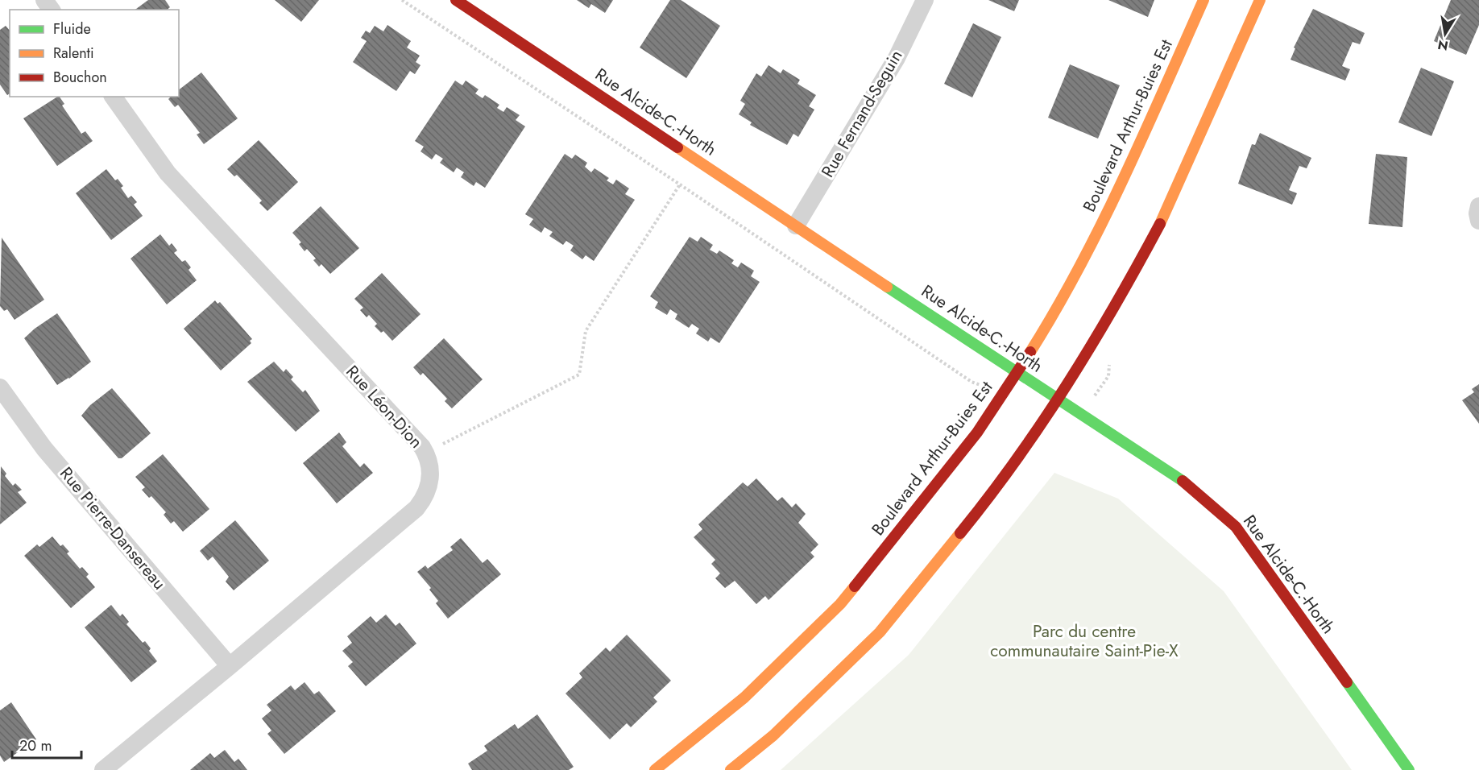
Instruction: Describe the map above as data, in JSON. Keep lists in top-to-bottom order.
{
  "streets": {
    "street": [
      "Rue Alcide-C.-Horth",
      "Rue Fernand-Seguin",
      "Boulevard Arthur-Buies Est",
      "Rue Léon-Dion",
      "Rue Pierre-Dansereau"
    ]
  },
  "crossings": [
    ["Rue Alcide-C.-Horth", "Rue Fernand-Seguin"],
    ["Rue Alcide-C.-Horth", "Boulevard Arthur-Buies Est"],
    ["Rue Léon-Dion", "Rue Pierre-Dansereau"]
  ],
  "parks": ["Parc du centre communautaire Saint-Pie-X"],
  "legend": ["Fluide", "Ralenti", "Bouchon"],
  "scale_bar": "20 m",
  "north": "bottom"
}
